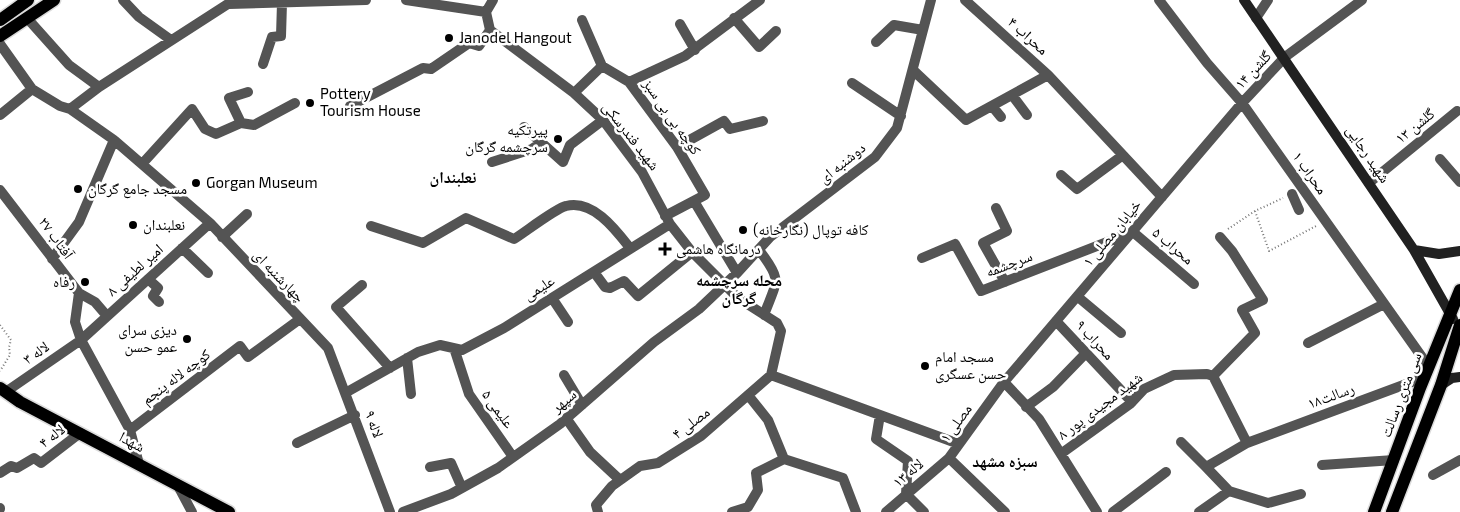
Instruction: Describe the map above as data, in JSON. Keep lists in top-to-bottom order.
{
  "streets": {
    "main road": ["شهید رجایی", "سی متری رسالت", "شهدا"],
    "street": [
      "۴ محراب",
      "گلشن ۱۴",
      "کوچه بی بی سبز",
      "۱۳ گلشن",
      "شهید فندرسکی",
      "دوشنبه ای",
      "۱ محراب",
      "خیابان مصلی ۱",
      "آفتاب ۲۷",
      "۵ محراب",
      "سرچشمه",
      "۸ امیر لطیفی",
      "چهارشنبه ای",
      "علیمی",
      "۹ محراب",
      "لاله ۳",
      "کوچه لاله پنجم",
      "رسالت۱۸",
      "سپهر",
      "۸ شهید مجیدی پور",
      "۵ علیمی",
      "۴ مصلی",
      "۱ مصلی",
      "۹ لاله",
      "لاله ۴",
      "لاله ۱۳"
    ]
  },
  "crossings": [
    ["۴ محراب", "خیابان مصلی ۱"],
    ["گلشن ۱۴", "شهید رجایی"],
    ["گلشن ۱۴", "۱ محراب"],
    ["گلشن ۱۴", "خیابان مصلی ۱"],
    ["کوچه بی بی سبز", "علیمی"],
    ["۱۳ گلشن", "شهید رجایی"],
    ["شهید فندرسکی", "دوشنبه ای"],
    ["شهید فندرسکی", "علیمی"],
    ["شهید فندرسکی", "سپهر"],
    ["شهید فندرسکی", "۴ مصلی"],
    ["شهید رجایی", "سی متری رسالت"],
    ["دوشنبه ای", "سپهر"],
    ["۱ محراب", "خیابان مصلی ۱"],
    ["۱ محراب", "سی متری رسالت"],
    ["۱ محراب", "رسالت۱۸"],
    ["خیابان مصلی ۱", "۵ محراب"],
    ["خیابان مصلی ۱", "سرچشمه"],
    ["خیابان مصلی ۱", "۹ محراب"],
    ["خیابان مصلی ۱", "۱ مصلی"],
    ["آفتاب ۲۷", "۸ امیر لطیفی"],
    ["۵ محراب", "سرچشمه"],
    ["۸ امیر لطیفی", "چهارشنبه ای"],
    ["۸ امیر لطیفی", "لاله ۳"],
    ["چهارشنبه ای", "کوچه لاله پنجم"],
    ["چهارشنبه ای", "۹ لاله"],
    ["علیمی", "۵ علیمی"],
    ["۹ محراب", "۸ شهید مجیدی پور"],
    ["لاله ۳", "شهدا"],
    ["سی متری رسالت", "رسالت۱۸"],
    ["سپهر", "۵ علیمی"],
    ["۱ مصلی", "لاله ۱۳"],
    ["لاله ۴", "شهدا"]
  ],
  "districts": ["نعلبندان", "محله سرچشمه گرگان", "سبزه مشهد"],
  "places": {
    "other": [
      "Janodel Hangout",
      "Pottery Tourism House",
      "پیرتکیه سرچشمه گرگان",
      "Gorgan Museum",
      "مسجد جامع گرگان",
      "نعلبندان",
      "کافه توپال (نگارخانه)",
      "رفاه",
      "دیزی سرای عمو حسن",
      "مسجد امام حسن عسگری"
    ],
    "health": ["درمانگاه هاشمی"]
  }
}
